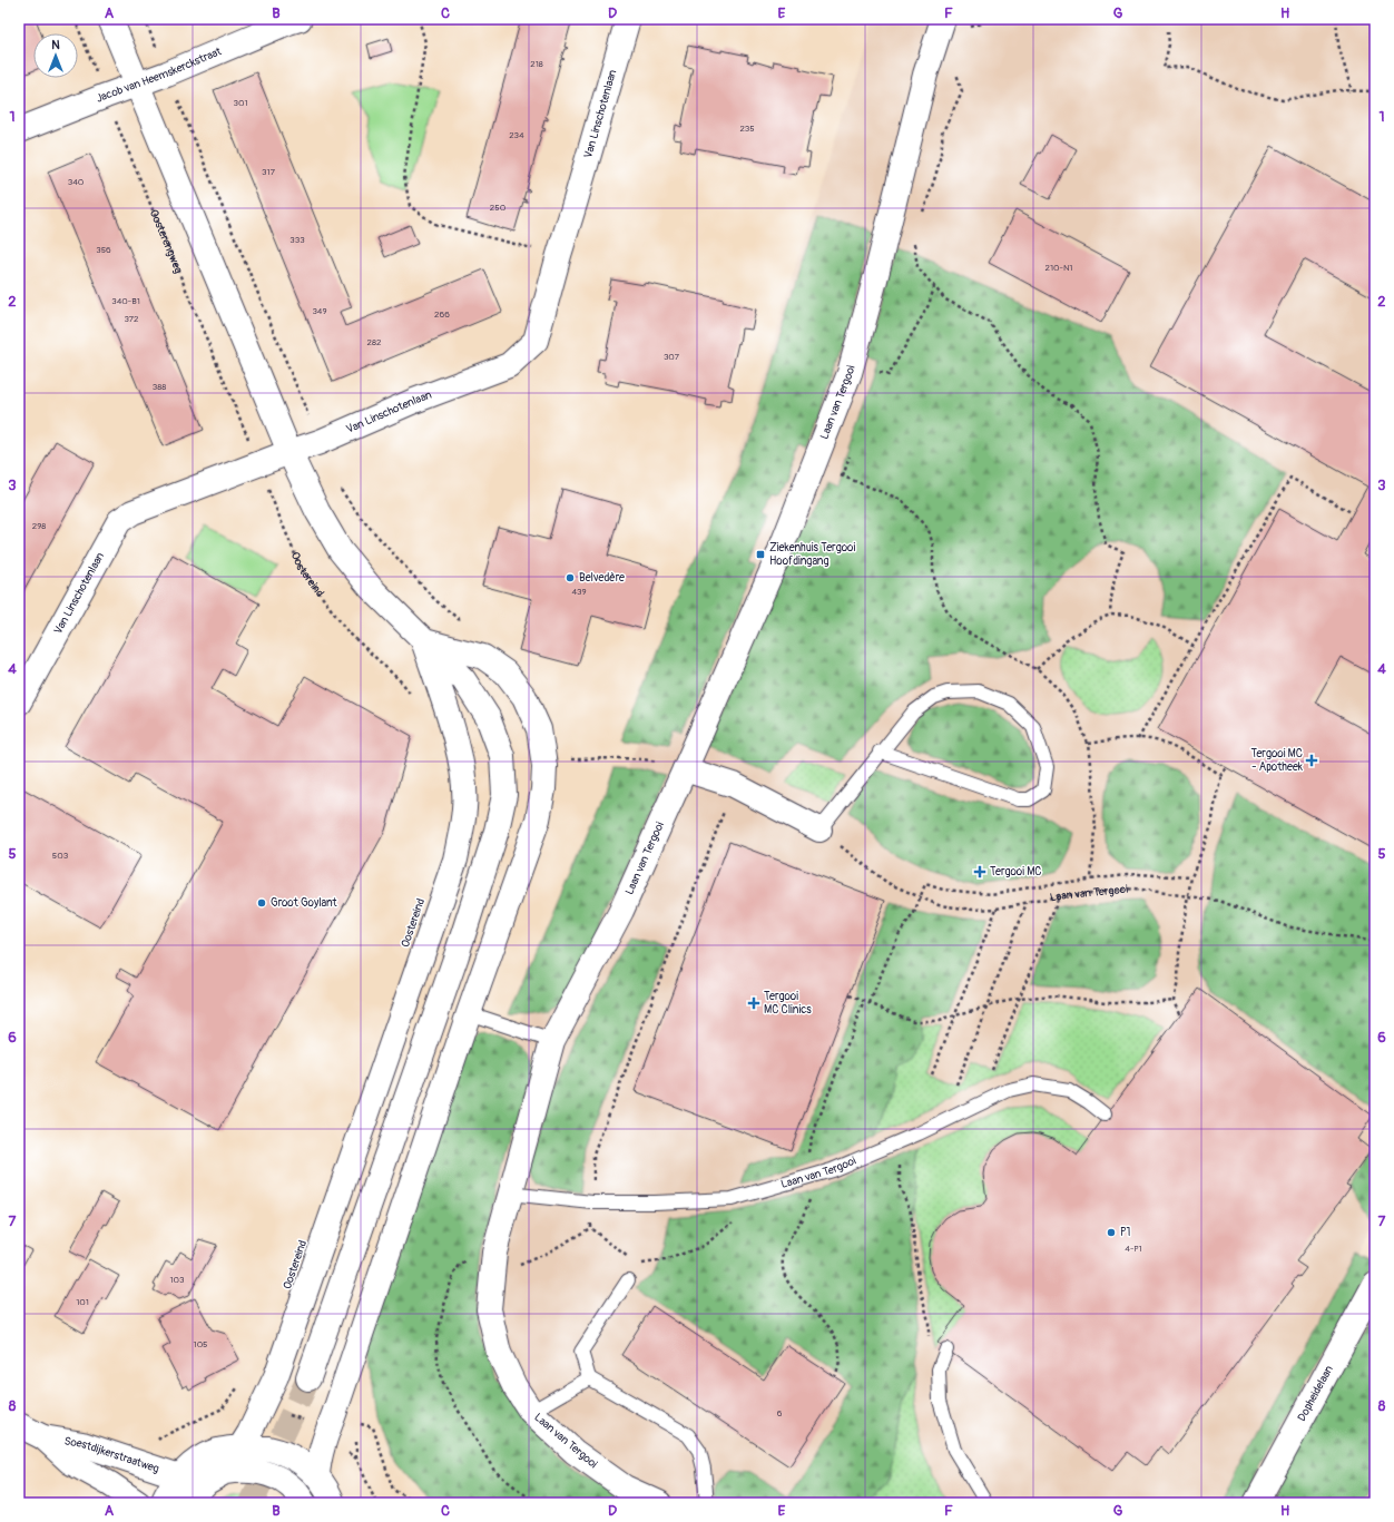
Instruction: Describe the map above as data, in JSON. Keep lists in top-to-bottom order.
{
  "streets": {
    "main road": [
      "Jacob van Heemskerckstraat",
      "Van Linschotenlaan",
      "Laan van Tergooi",
      "Dopheidelaan",
      "Soestdijkerstraatweg"
    ],
    "path": ["Oosterengweg", "Oostereind"]
  },
  "crossings": [
    ["Jacob van Heemskerckstraat", "Oosterengweg"],
    ["Van Linschotenlaan", "Oosterengweg"],
    ["Van Linschotenlaan", "Oostereind"],
    ["Oosterengweg", "Oostereind"]
  ],
  "places": {
    "transit": ["Ziekenhuis Tergooi Hoofdingang"],
    "other": ["Belvedère", "Groot Goylant", "P1"],
    "health": ["Tergooi MC - Apotheek", "Tergooi MC", "Tergooi MC Clinics"]
  },
  "house_numbers": [
    "218",
    "301",
    "235",
    "234",
    "317",
    "340",
    "250",
    "333",
    "356",
    "210-N1",
    "340-B1",
    "349",
    "266",
    "372",
    "282",
    "307",
    "388",
    "298",
    "439",
    "503",
    "4-P1",
    "103",
    "101",
    "105",
    "6"
  ],
  "north": "top",
  "grid": {
    "columns": [
      "A",
      "B",
      "C",
      "D",
      "E",
      "F",
      "G",
      "H"
    ],
    "rows": [
      "1",
      "2",
      "3",
      "4",
      "5",
      "6",
      "7",
      "8"
    ]
  }
}
